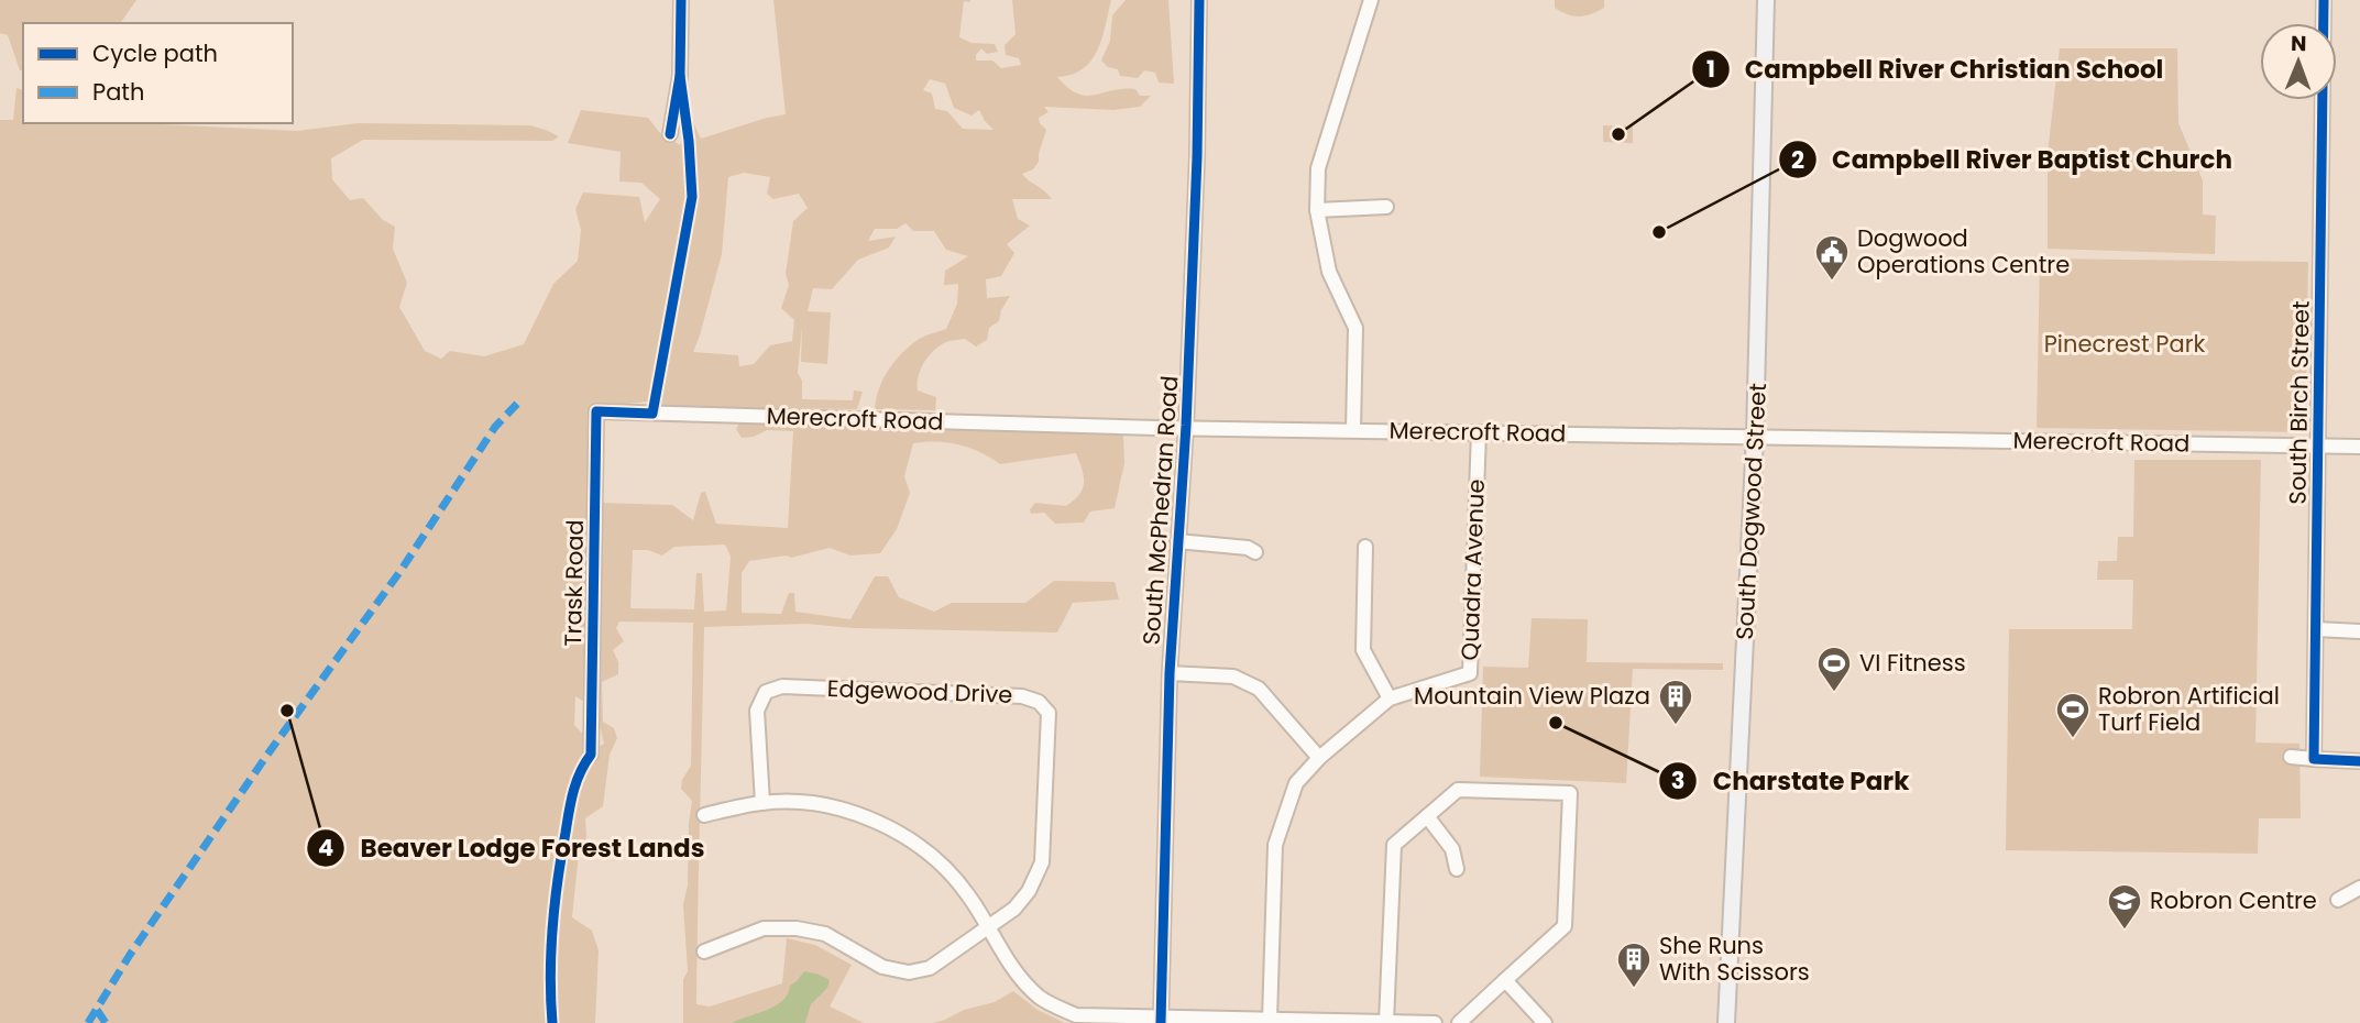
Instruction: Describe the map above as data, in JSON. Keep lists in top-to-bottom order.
{
  "streets": {
    "main road": ["South Dogwood Street"],
    "street": [
      "South Birch Street",
      "Merecroft Road",
      "South McPhedran Road",
      "Quadra Avenue",
      "Trask Road",
      "Edgewood Drive"
    ]
  },
  "crossings": [
    ["South Birch Street", "Merecroft Road"],
    ["Merecroft Road", "South McPhedran Road"],
    ["Merecroft Road", "South Dogwood Street"],
    ["Merecroft Road", "Quadra Avenue"],
    ["Merecroft Road", "Trask Road"]
  ],
  "parks": ["Pinecrest Park"],
  "places": {
    "other": [
      "Campbell River Christian School",
      "Campbell River Baptist Church",
      "Beaver Lodge Forest Lands",
      "Charstate Park"
    ],
    "public building": ["Dogwood Operations Centre"],
    "sports": ["VI Fitness", "Robron Artificial Turf Field"],
    "building": ["Mountain View Plaza", "She Runs With Scissors"],
    "school or university": ["Robron Centre"]
  },
  "legend": ["Cycle path", "Path"],
  "north": "top"
}
